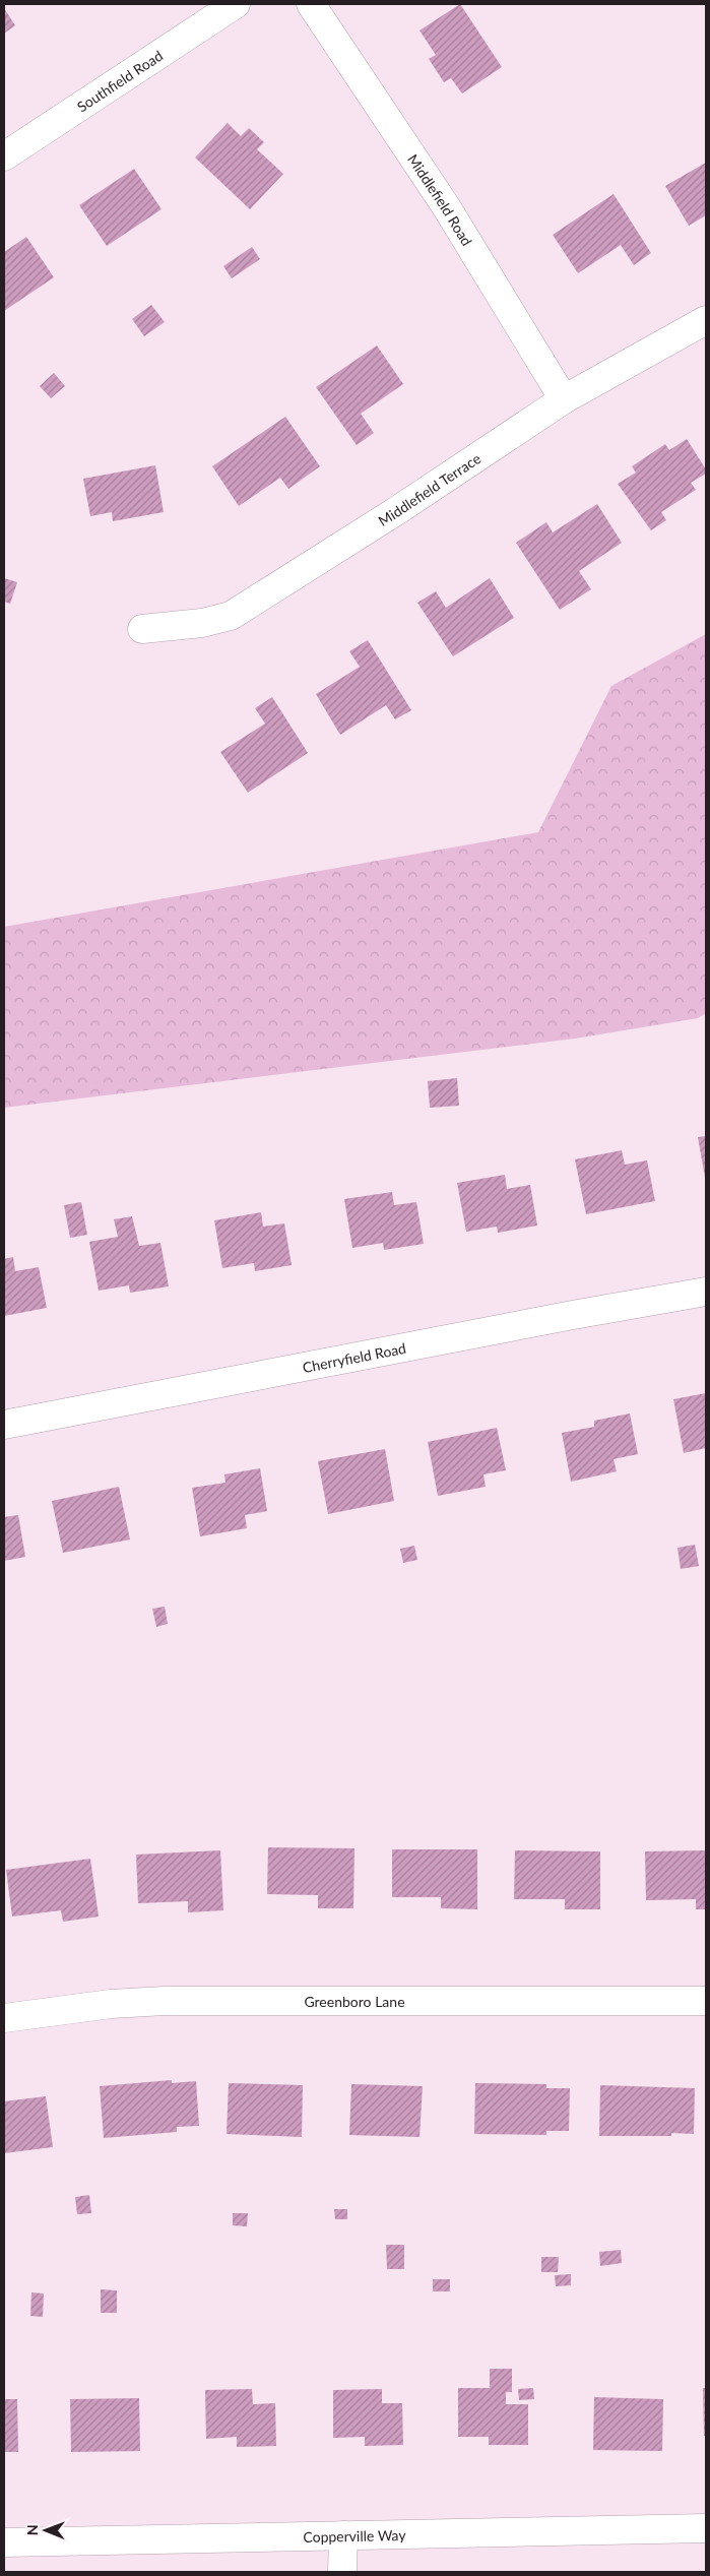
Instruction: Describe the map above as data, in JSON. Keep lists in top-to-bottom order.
{
  "streets": {
    "street": [
      "Southfield Road",
      "Middlefield Road",
      "Middlefield Terrace",
      "Cherryfield Road",
      "Greenboro Lane",
      "Copperville Way"
    ]
  },
  "crossings": [
    ["Middlefield Road", "Middlefield Terrace"]
  ],
  "north": "left"
}
